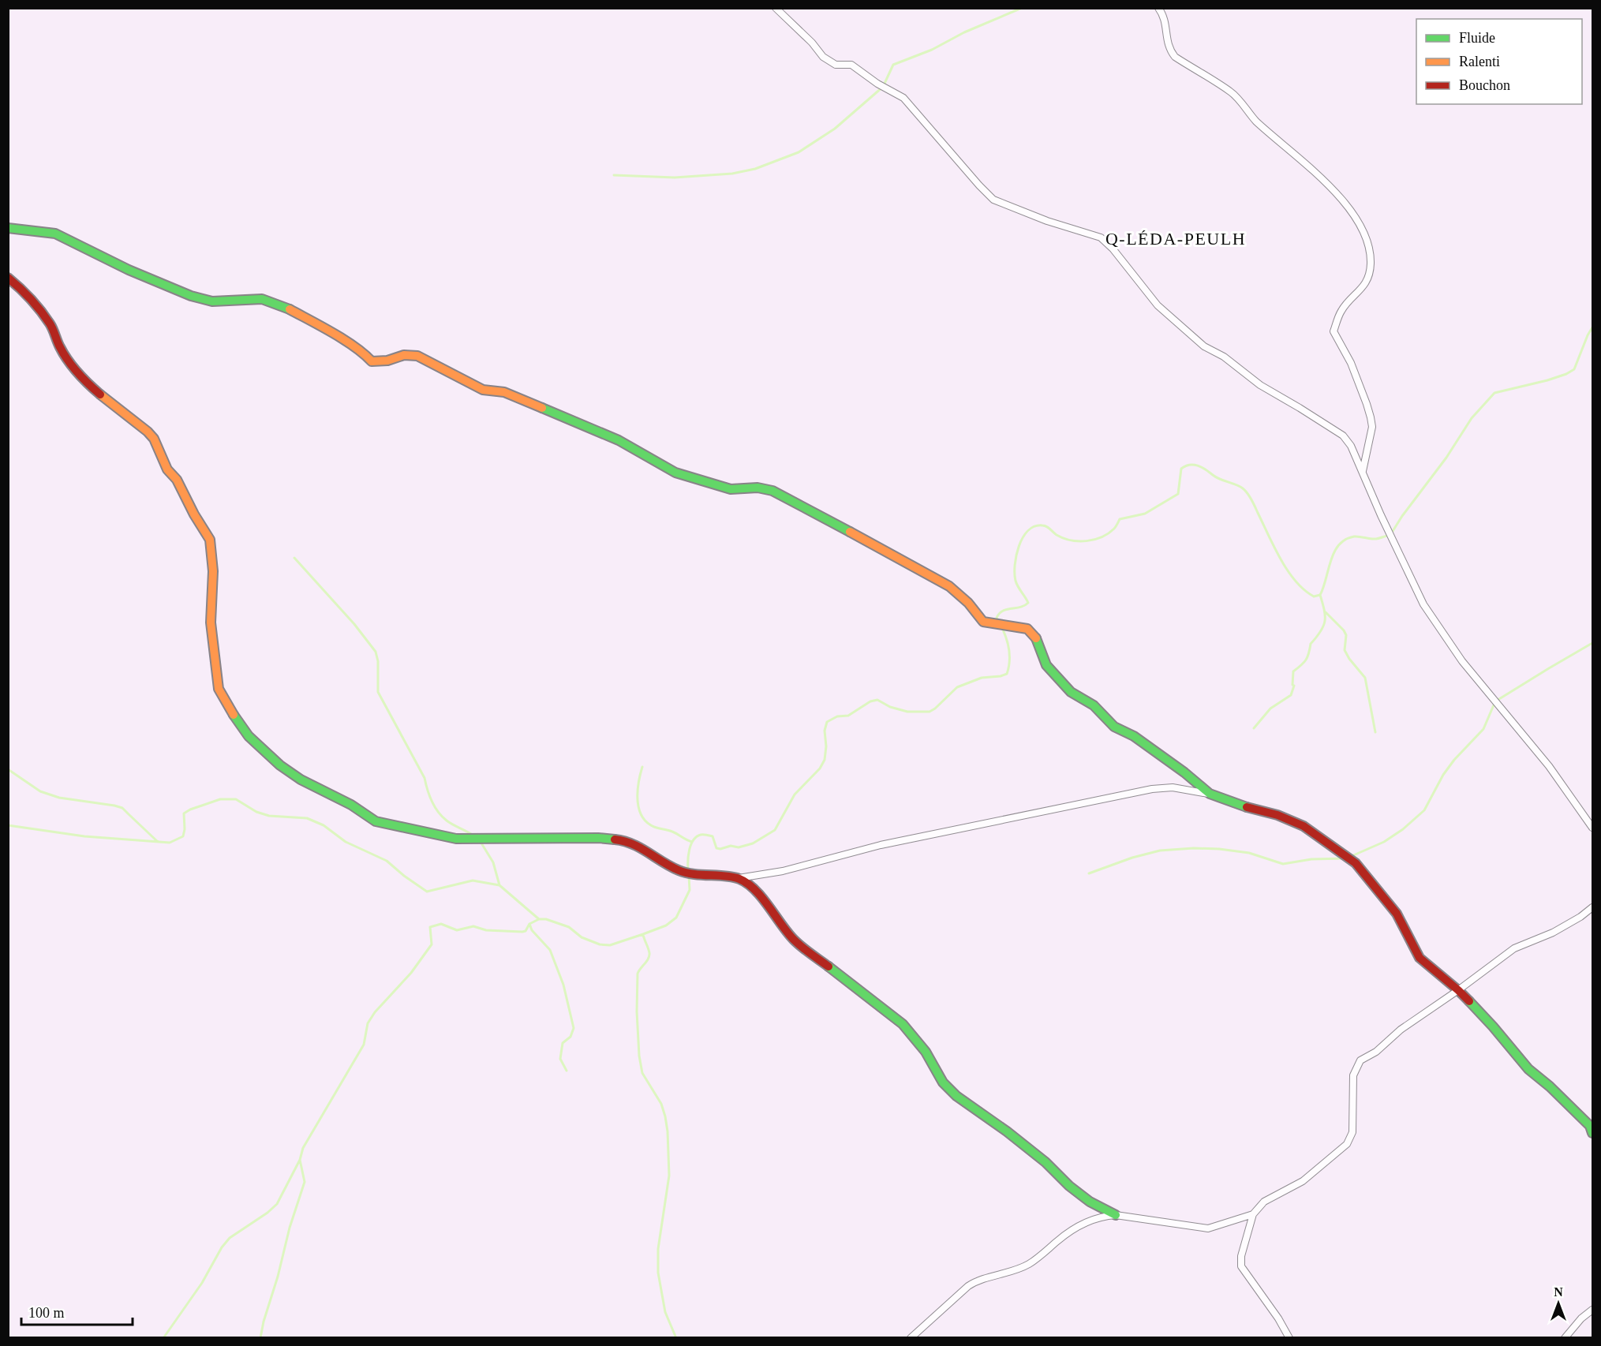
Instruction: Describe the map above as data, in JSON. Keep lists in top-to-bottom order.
{
  "districts": ["Q-LÉDA-PEULH"],
  "legend": ["Fluide", "Ralenti", "Bouchon"],
  "scale_bar": "100 m",
  "north": "top"
}
